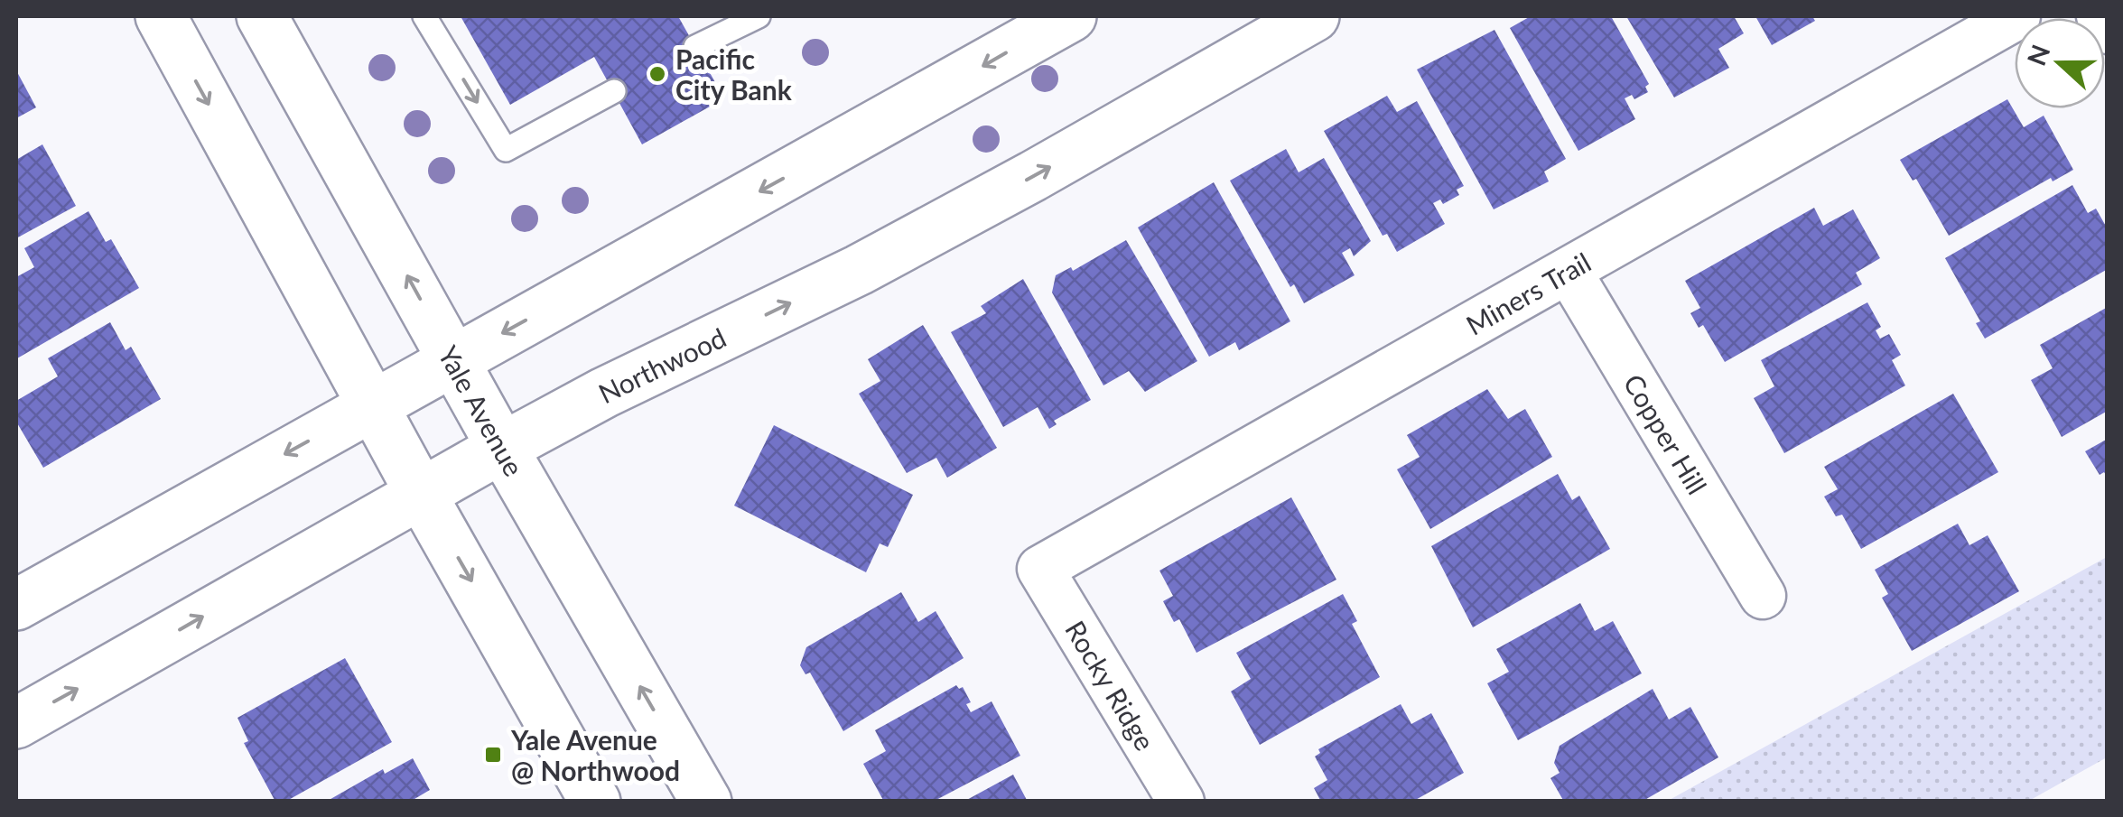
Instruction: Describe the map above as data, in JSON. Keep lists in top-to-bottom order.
{
  "streets": {
    "street": [
      "Miners Trail",
      "Northwood",
      "Yale Avenue",
      "Copper Hill",
      "Rocky Ridge"
    ]
  },
  "crossings": [
    ["Miners Trail", "Copper Hill"],
    ["Miners Trail", "Rocky Ridge"],
    ["Northwood", "Yale Avenue"]
  ],
  "places": {
    "other": ["Pacific City Bank"],
    "transit": ["Yale Avenue @ Northwood"]
  },
  "north": "left"
}
